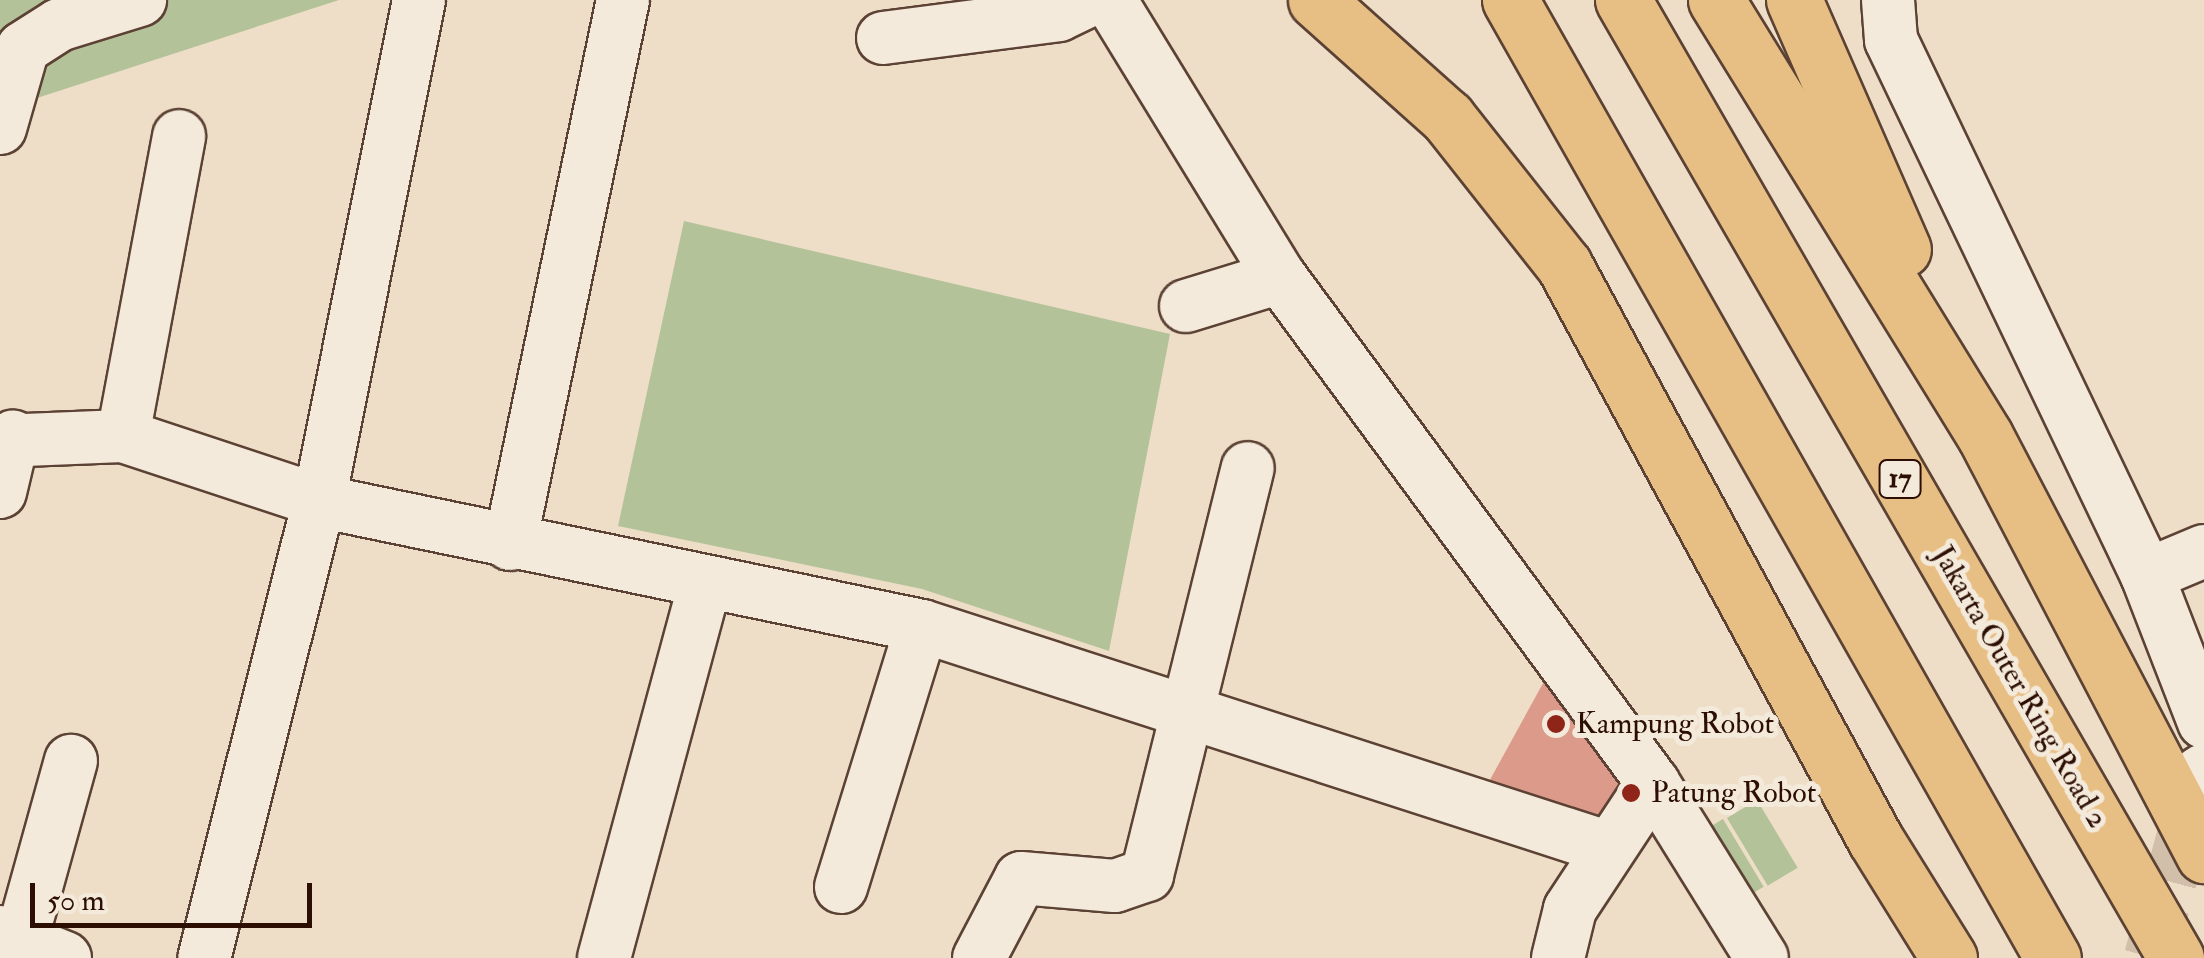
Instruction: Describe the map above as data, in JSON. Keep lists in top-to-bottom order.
{
  "streets": {
    "highway": ["17", "Jakarta Outer Ring Road 2"]
  },
  "places": ["Kampung Robot", "Patung Robot"],
  "scale_bar": "50 m"
}
